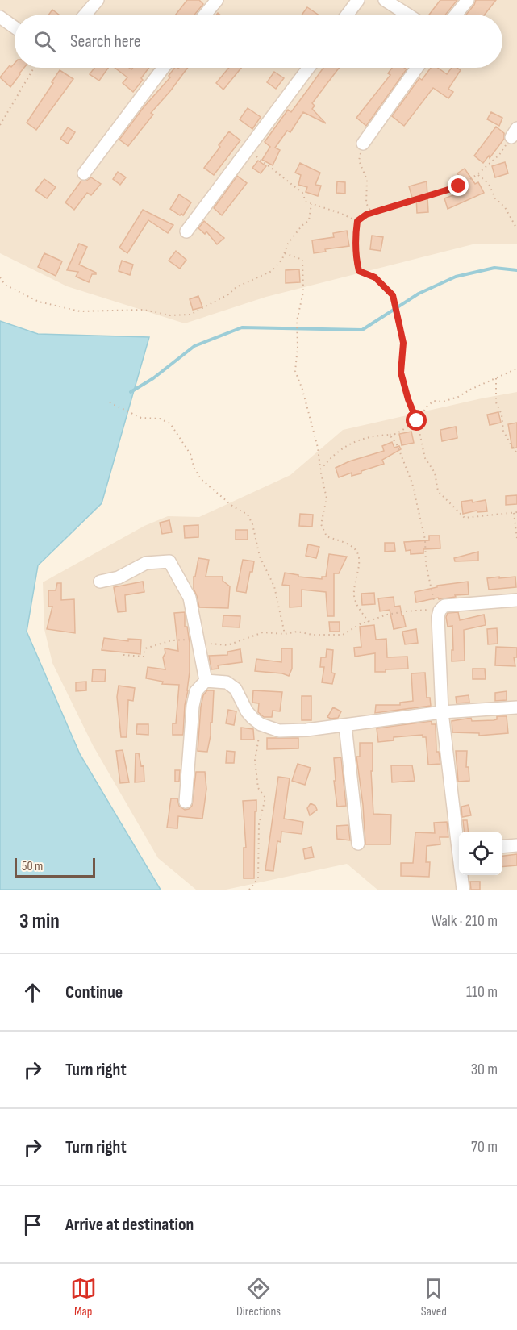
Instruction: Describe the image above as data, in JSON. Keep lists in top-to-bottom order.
{
  "scale_bar": "50 m",
  "page": {
    "search": "Search here",
    "scale": "50 m",
    "heading": ["3 min", "Walk · 210 m"],
    "list": [
      ["Continue", "110 m"],
      ["Turn right", "30 m"],
      ["Turn right", "70 m"],
      "Arrive at destination"
    ],
    "nav": ["Map", "Directions", "Saved"]
  }
}
